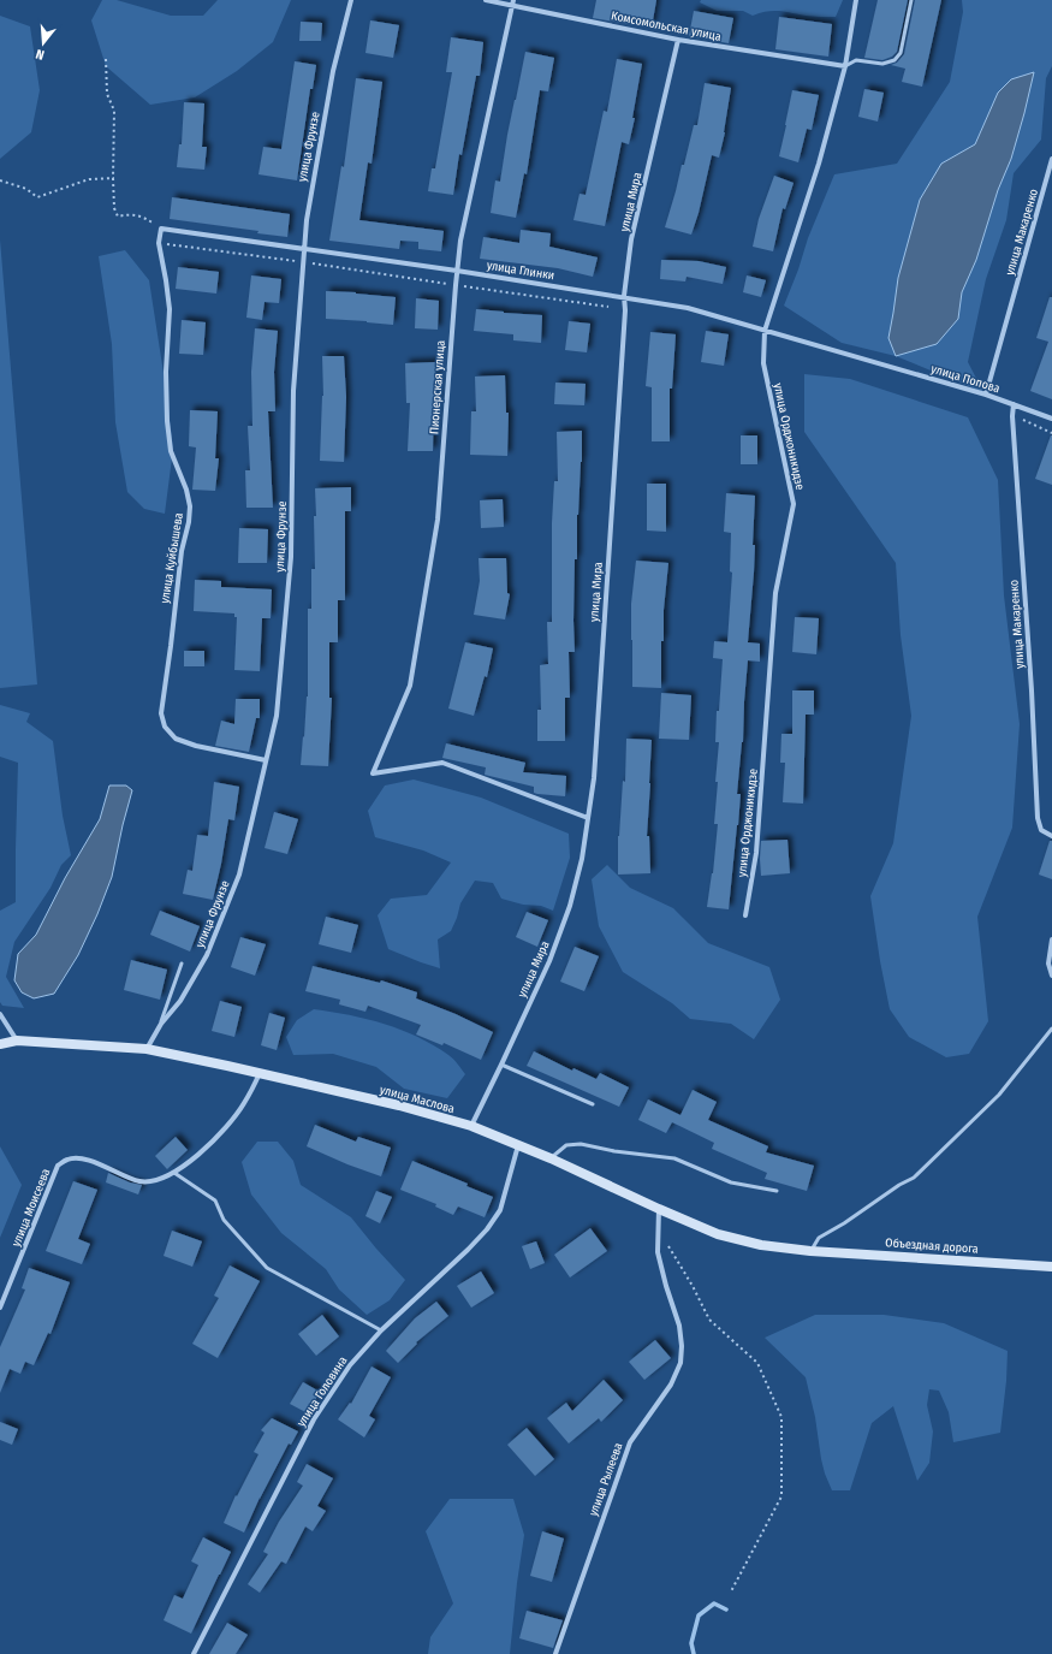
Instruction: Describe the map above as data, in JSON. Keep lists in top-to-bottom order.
{
  "streets": {
    "main road": ["улица Маслова", "Объездная дорога"],
    "street": [
      "Комсомольская улица",
      "улица Фрунзе",
      "улица Мира",
      "улица Макаренко",
      "улица Глинки",
      "улица Попова",
      "Пионерская улица",
      "улица Орджоникидзе",
      "улица Куйбышева",
      "улица Моисеева",
      "улица Головина",
      "улица Рылеева"
    ]
  },
  "crossings": [
    ["Комсомольская улица", "улица Мира"],
    ["Комсомольская улица", "Пионерская улица"],
    ["Комсомольская улица", "улица Орджоникидзе"],
    ["улица Фрунзе", "улица Глинки"],
    ["улица Фрунзе", "улица Куйбышева"],
    ["улица Фрунзе", "улица Маслова"],
    ["улица Мира", "улица Глинки"],
    ["улица Мира", "Пионерская улица"],
    ["улица Мира", "улица Маслова"],
    ["улица Макаренко", "улица Попова"],
    ["улица Глинки", "улица Попова"],
    ["улица Глинки", "Пионерская улица"],
    ["улица Глинки", "улица Орджоникидзе"],
    ["улица Глинки", "улица Куйбышева"],
    ["улица Маслова", "улица Моисеева"],
    ["улица Маслова", "Объездная дорога"],
    ["улица Маслова", "улица Головина"],
    ["улица Маслова", "улица Рылеева"]
  ],
  "north": "bottom"
}
